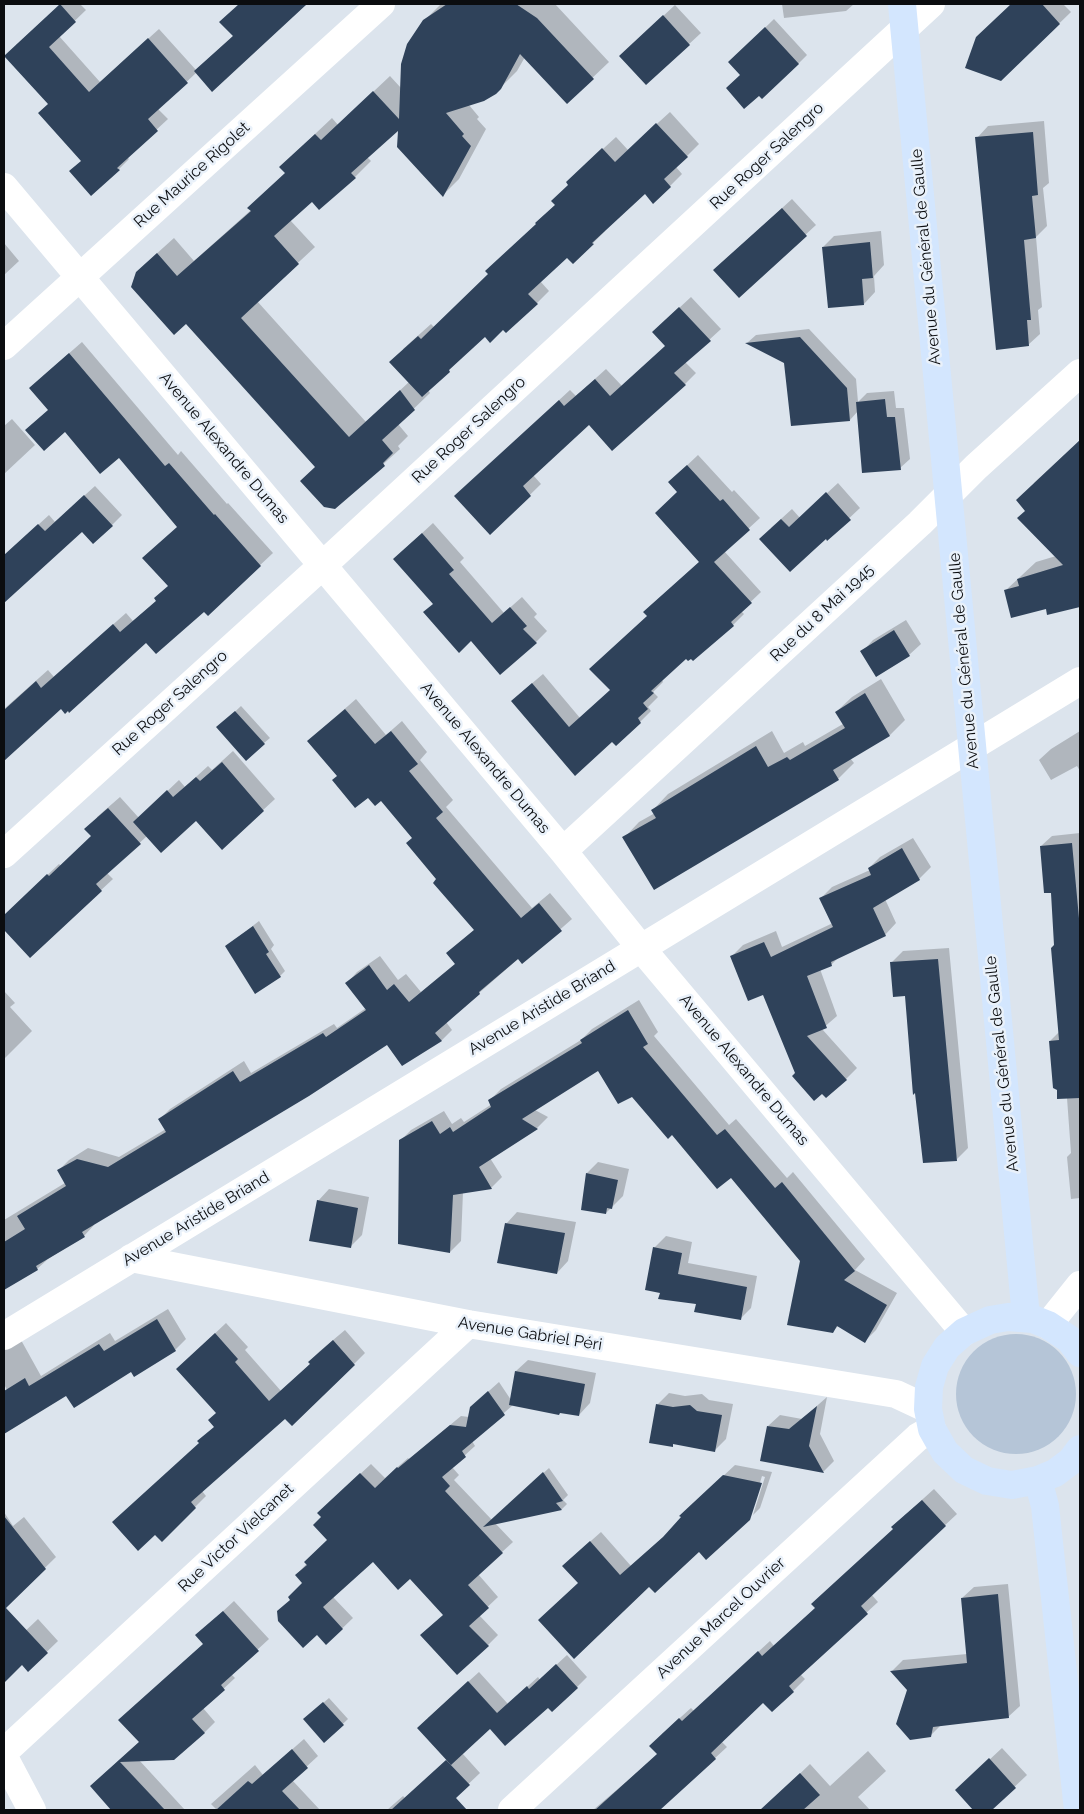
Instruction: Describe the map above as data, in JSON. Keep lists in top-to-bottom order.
{
  "streets": {
    "street": [
      "Rue Roger Salengro",
      "Rue Maurice Rigolet",
      "Avenue du Général de Gaulle",
      "Avenue Alexandre Dumas",
      "Rue du 8 Mai 1945",
      "Avenue Aristide Briand",
      "Avenue Gabriel Péri",
      "Rue Victor Vielcanet",
      "Avenue Marcel Ouvrier"
    ]
  },
  "crossings": [
    ["Rue Roger Salengro", "Avenue du Général de Gaulle"],
    ["Rue Roger Salengro", "Avenue Alexandre Dumas"],
    ["Rue Maurice Rigolet", "Avenue Alexandre Dumas"],
    ["Avenue du Général de Gaulle", "Rue du 8 Mai 1945"],
    ["Avenue du Général de Gaulle", "Avenue Aristide Briand"],
    ["Avenue Alexandre Dumas", "Rue du 8 Mai 1945"],
    ["Avenue Alexandre Dumas", "Avenue Aristide Briand"],
    ["Avenue Aristide Briand", "Avenue Gabriel Péri"],
    ["Avenue Gabriel Péri", "Rue Victor Vielcanet"],
    ["Avenue Gabriel Péri", "Avenue Marcel Ouvrier"]
  ]
}
